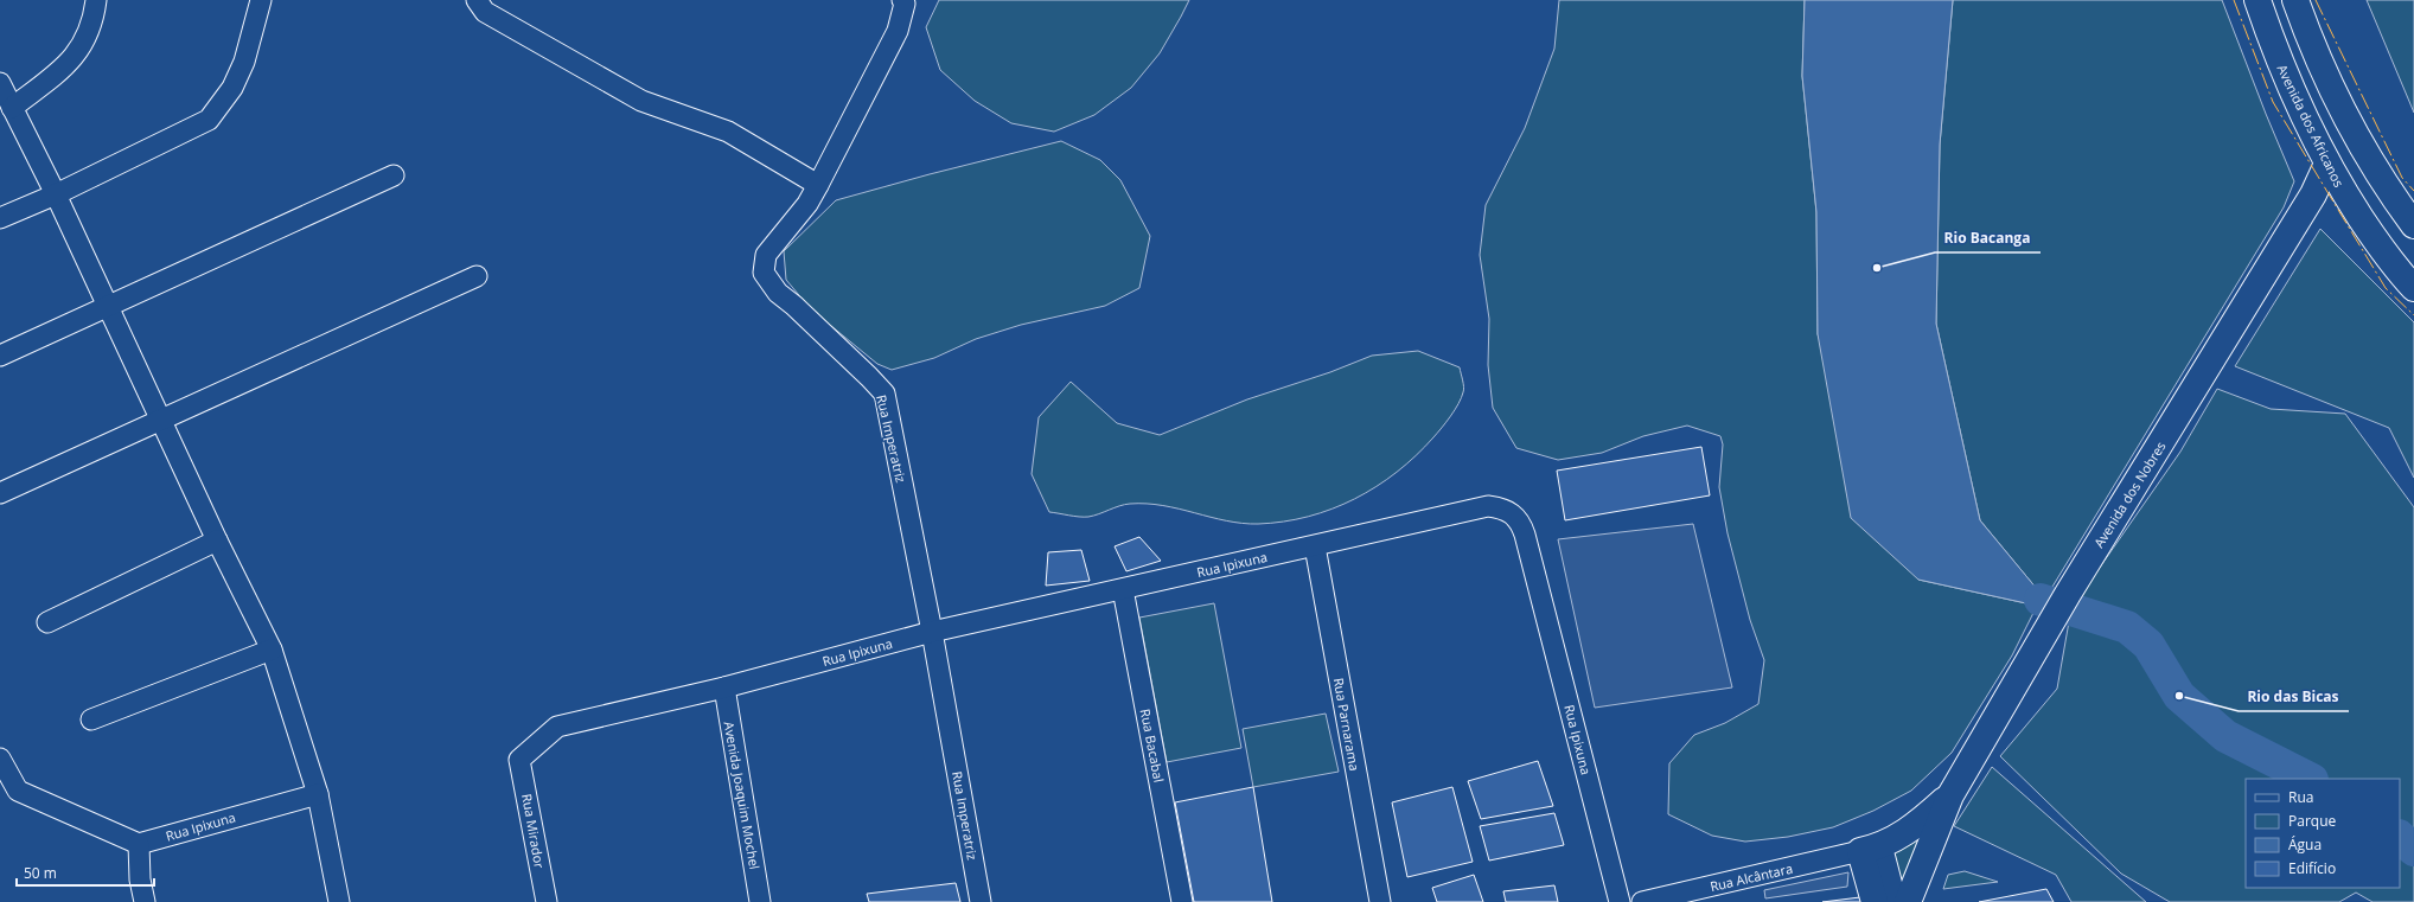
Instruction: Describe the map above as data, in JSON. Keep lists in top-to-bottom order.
{
  "streets": {
    "main road": ["Avenida dos Africanos", "Avenida dos Nobres"],
    "street": [
      "Rua Imperatriz",
      "Rua Ipixuna",
      "Rua Parnarama",
      "Rua Bacabal",
      "Avenida Joaquim Mochel",
      "Rua Mirador",
      "Rua Alcântara"
    ]
  },
  "crossings": [
    ["Avenida dos Africanos", "Avenida dos Nobres"],
    ["Rua Imperatriz", "Rua Ipixuna"],
    ["Avenida dos Nobres", "Rua Alcântara"],
    ["Rua Ipixuna", "Rua Parnarama"],
    ["Rua Ipixuna", "Rua Bacabal"],
    ["Rua Ipixuna", "Avenida Joaquim Mochel"],
    ["Rua Ipixuna", "Rua Mirador"]
  ],
  "places": ["Rio Bacanga", "Rio das Bicas"],
  "legend": [
    "Rua",
    "Parque",
    "Água",
    "Edifício"
  ],
  "scale_bar": "50 m"
}
